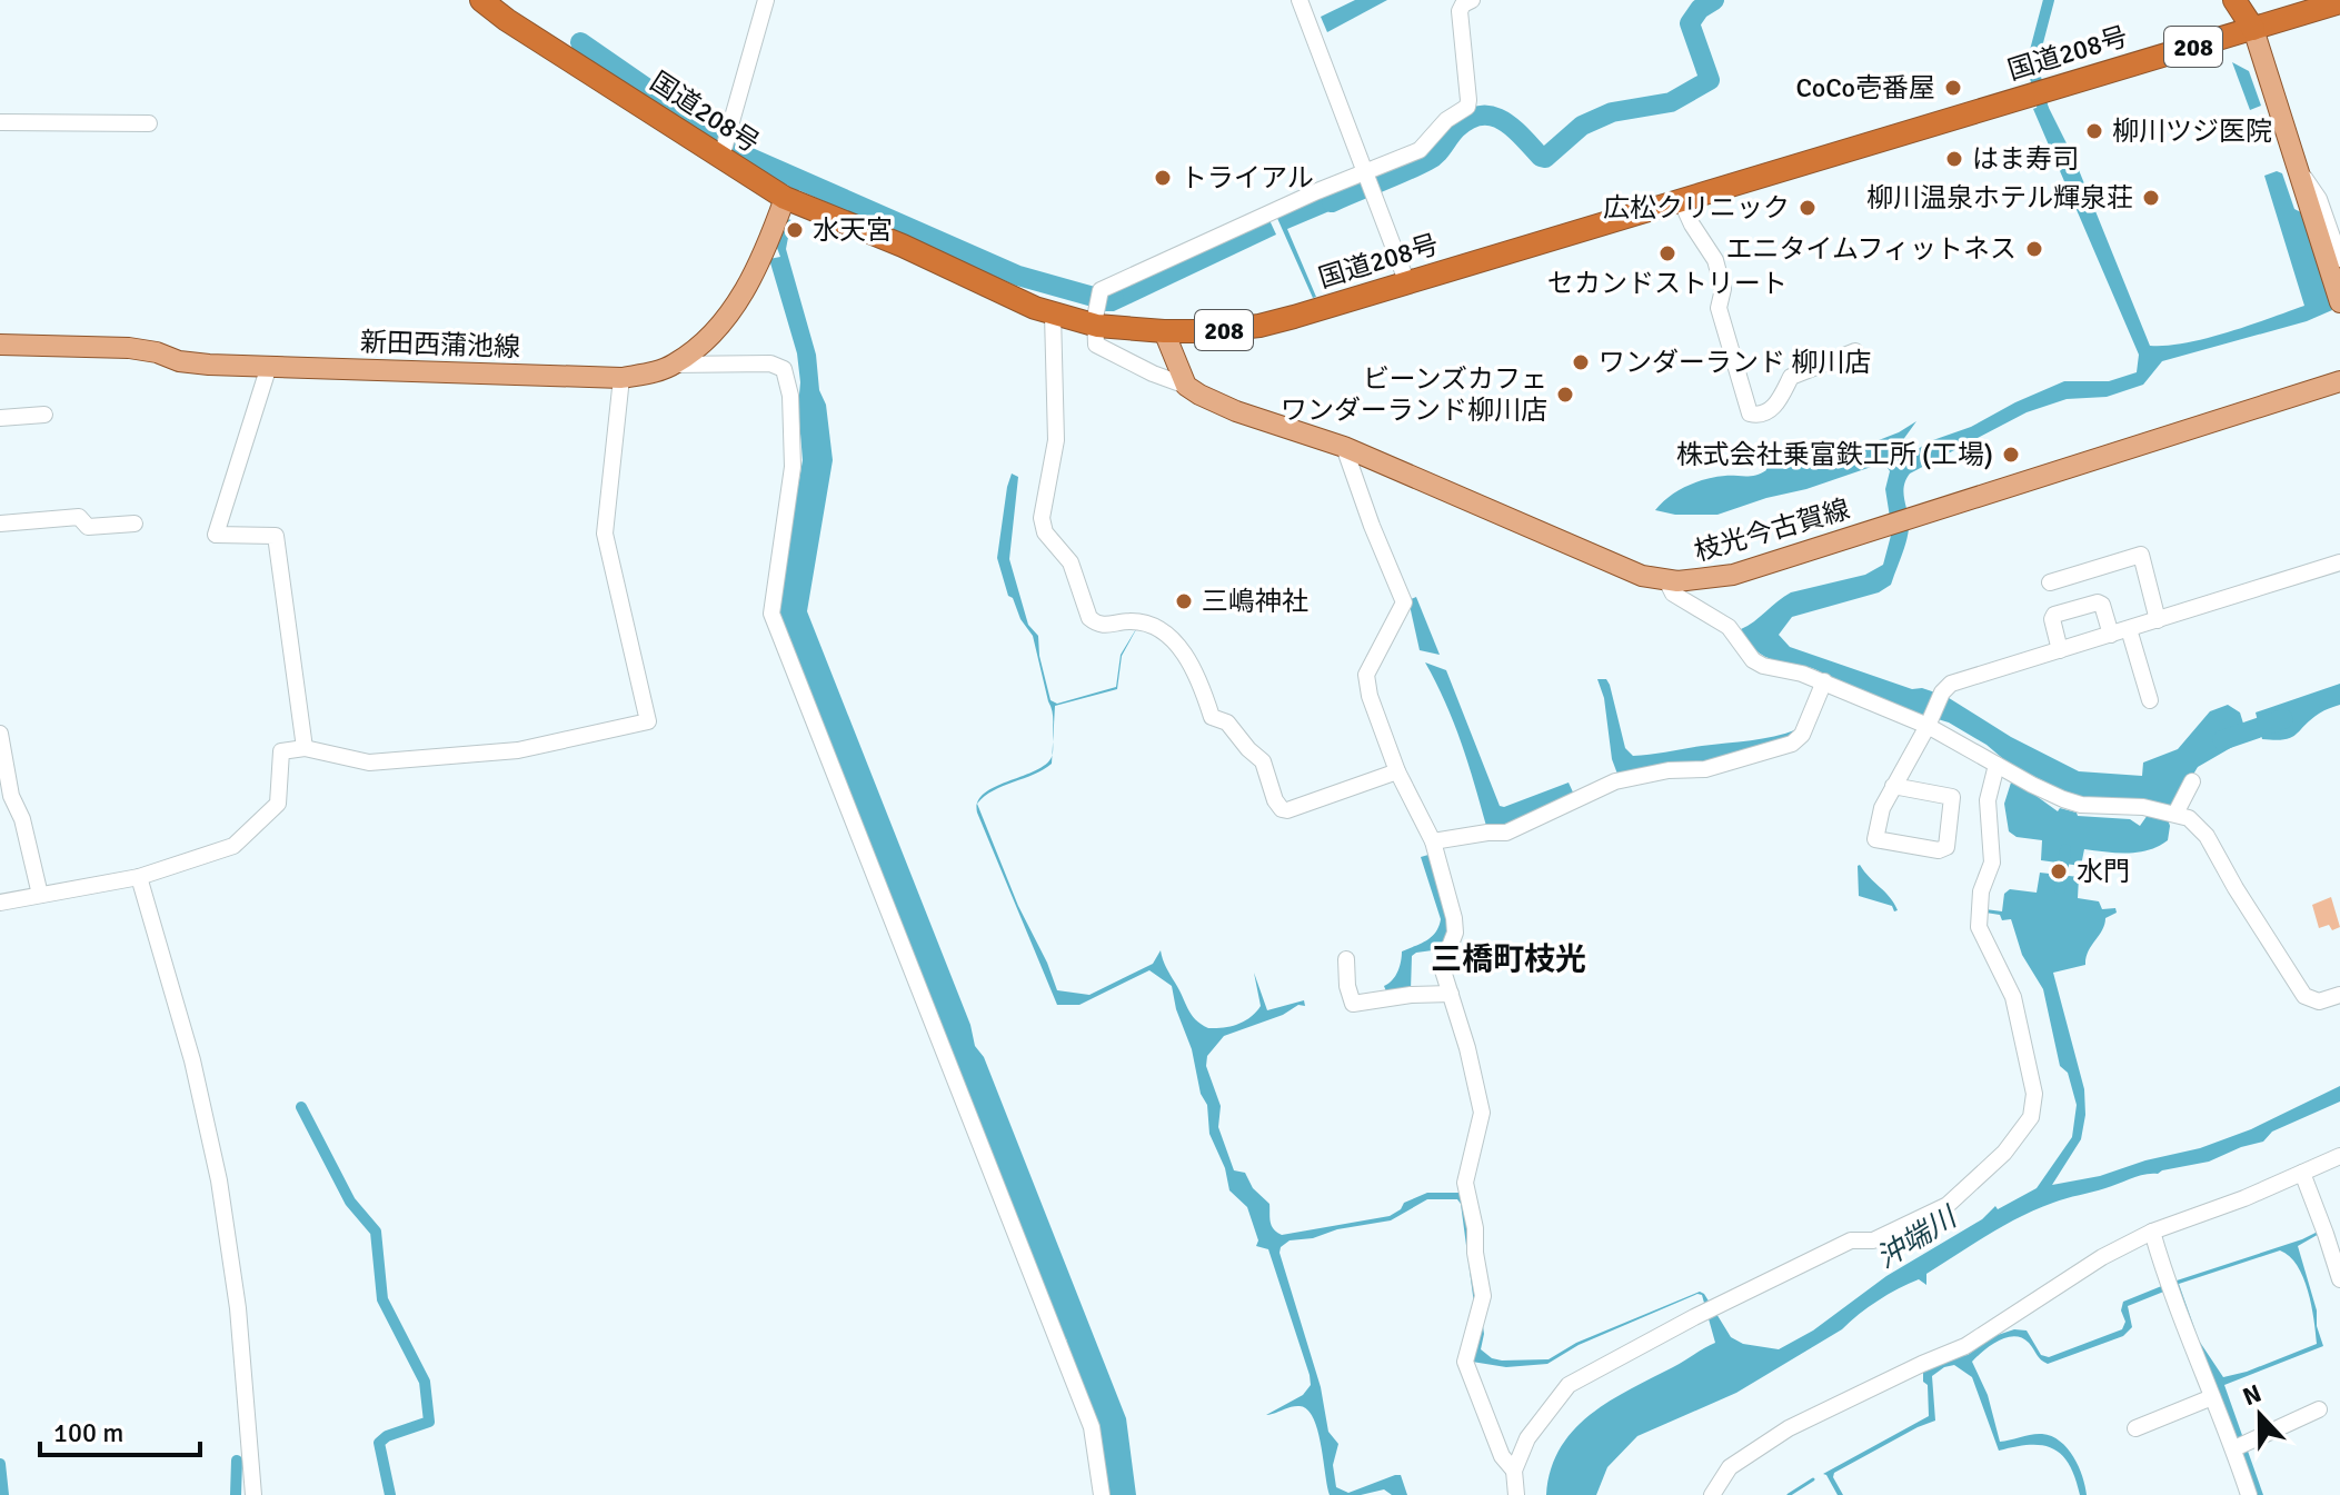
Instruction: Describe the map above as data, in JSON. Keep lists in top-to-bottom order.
{
  "streets": {
    "highway": ["208", "国道208号"],
    "main road": ["新田西蒲池線", "枝光今古賀線"]
  },
  "crossings": [
    ["国道208号", "新田西蒲池線"]
  ],
  "districts": ["三橋町枝光"],
  "water": ["沖端川"],
  "places": [
    "CoCo壱番屋",
    "柳川ツジ医院",
    "はま寿司",
    "トライアル",
    "柳川温泉ホテル輝泉荘",
    "広松クリニック",
    "水天宮",
    "エニタイムフィットネス",
    "セカンドストリート",
    "ワンダーランド 柳川店",
    "ビーンズカフェ ワンダーランド柳川店",
    "株式会社乗富鉄工所 (工場)",
    "三嶋神社",
    "水門"
  ],
  "scale_bar": "100 m",
  "north": "top"
}
